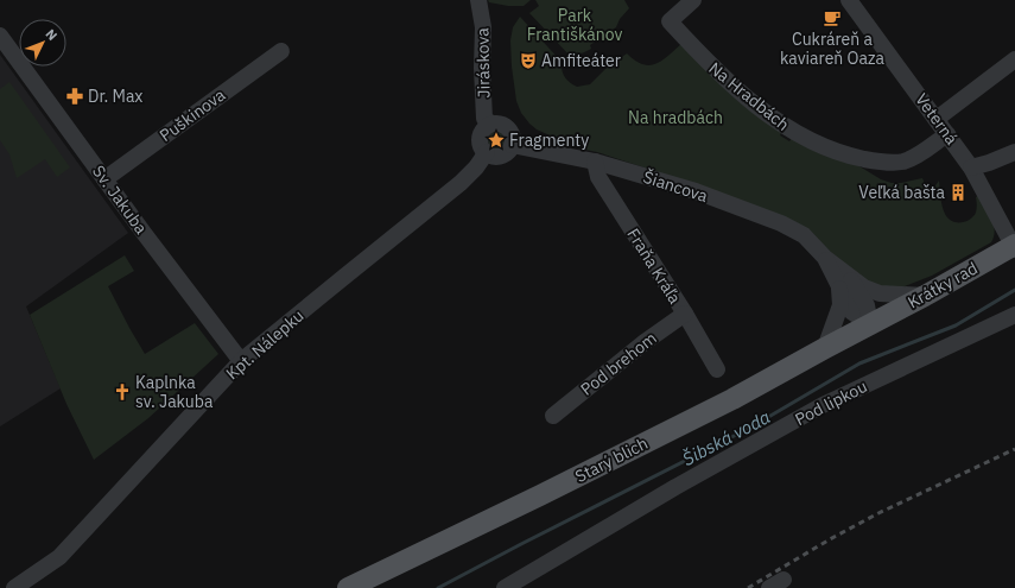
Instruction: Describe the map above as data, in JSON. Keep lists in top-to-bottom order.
{
  "streets": {
    "main road": ["Krátky rad", "Starý blich"],
    "street": [
      "Jiráskova",
      "Na Hradbách",
      "Puškinova",
      "Veterná",
      "Šiancova",
      "Sv. Jakuba",
      "Fraňa Kráľa",
      "Kpt. Nálepku",
      "Pod brehom",
      "Pod lipkou"
    ]
  },
  "crossings": [
    ["Jiráskova", "Šiancova"],
    ["Jiráskova", "Kpt. Nálepku"],
    ["Na Hradbách", "Veterná"],
    ["Puškinova", "Sv. Jakuba"],
    ["Veterná", "Krátky rad"],
    ["Šiancova", "Fraňa Kráľa"],
    ["Šiancova", "Krátky rad"],
    ["Šiancova", "Kpt. Nálepku"],
    ["Šiancova", "Starý blich"],
    ["Sv. Jakuba", "Kpt. Nálepku"],
    ["Fraňa Kráľa", "Pod brehom"],
    ["Krátky rad", "Starý blich"]
  ],
  "water": ["Šibská voda"],
  "parks": ["Park Františkánov", "Na hradbách"],
  "places": {
    "cafe": ["Cukráreň a kaviareň Oaza"],
    "theatre": ["Amfiteáter"],
    "pharmacy": ["Dr. Max"],
    "place": ["Fragmenty"],
    "building": ["Veľká bašta"],
    "church": ["Kaplnka sv. Jakuba"]
  },
  "north": "top right"
}
